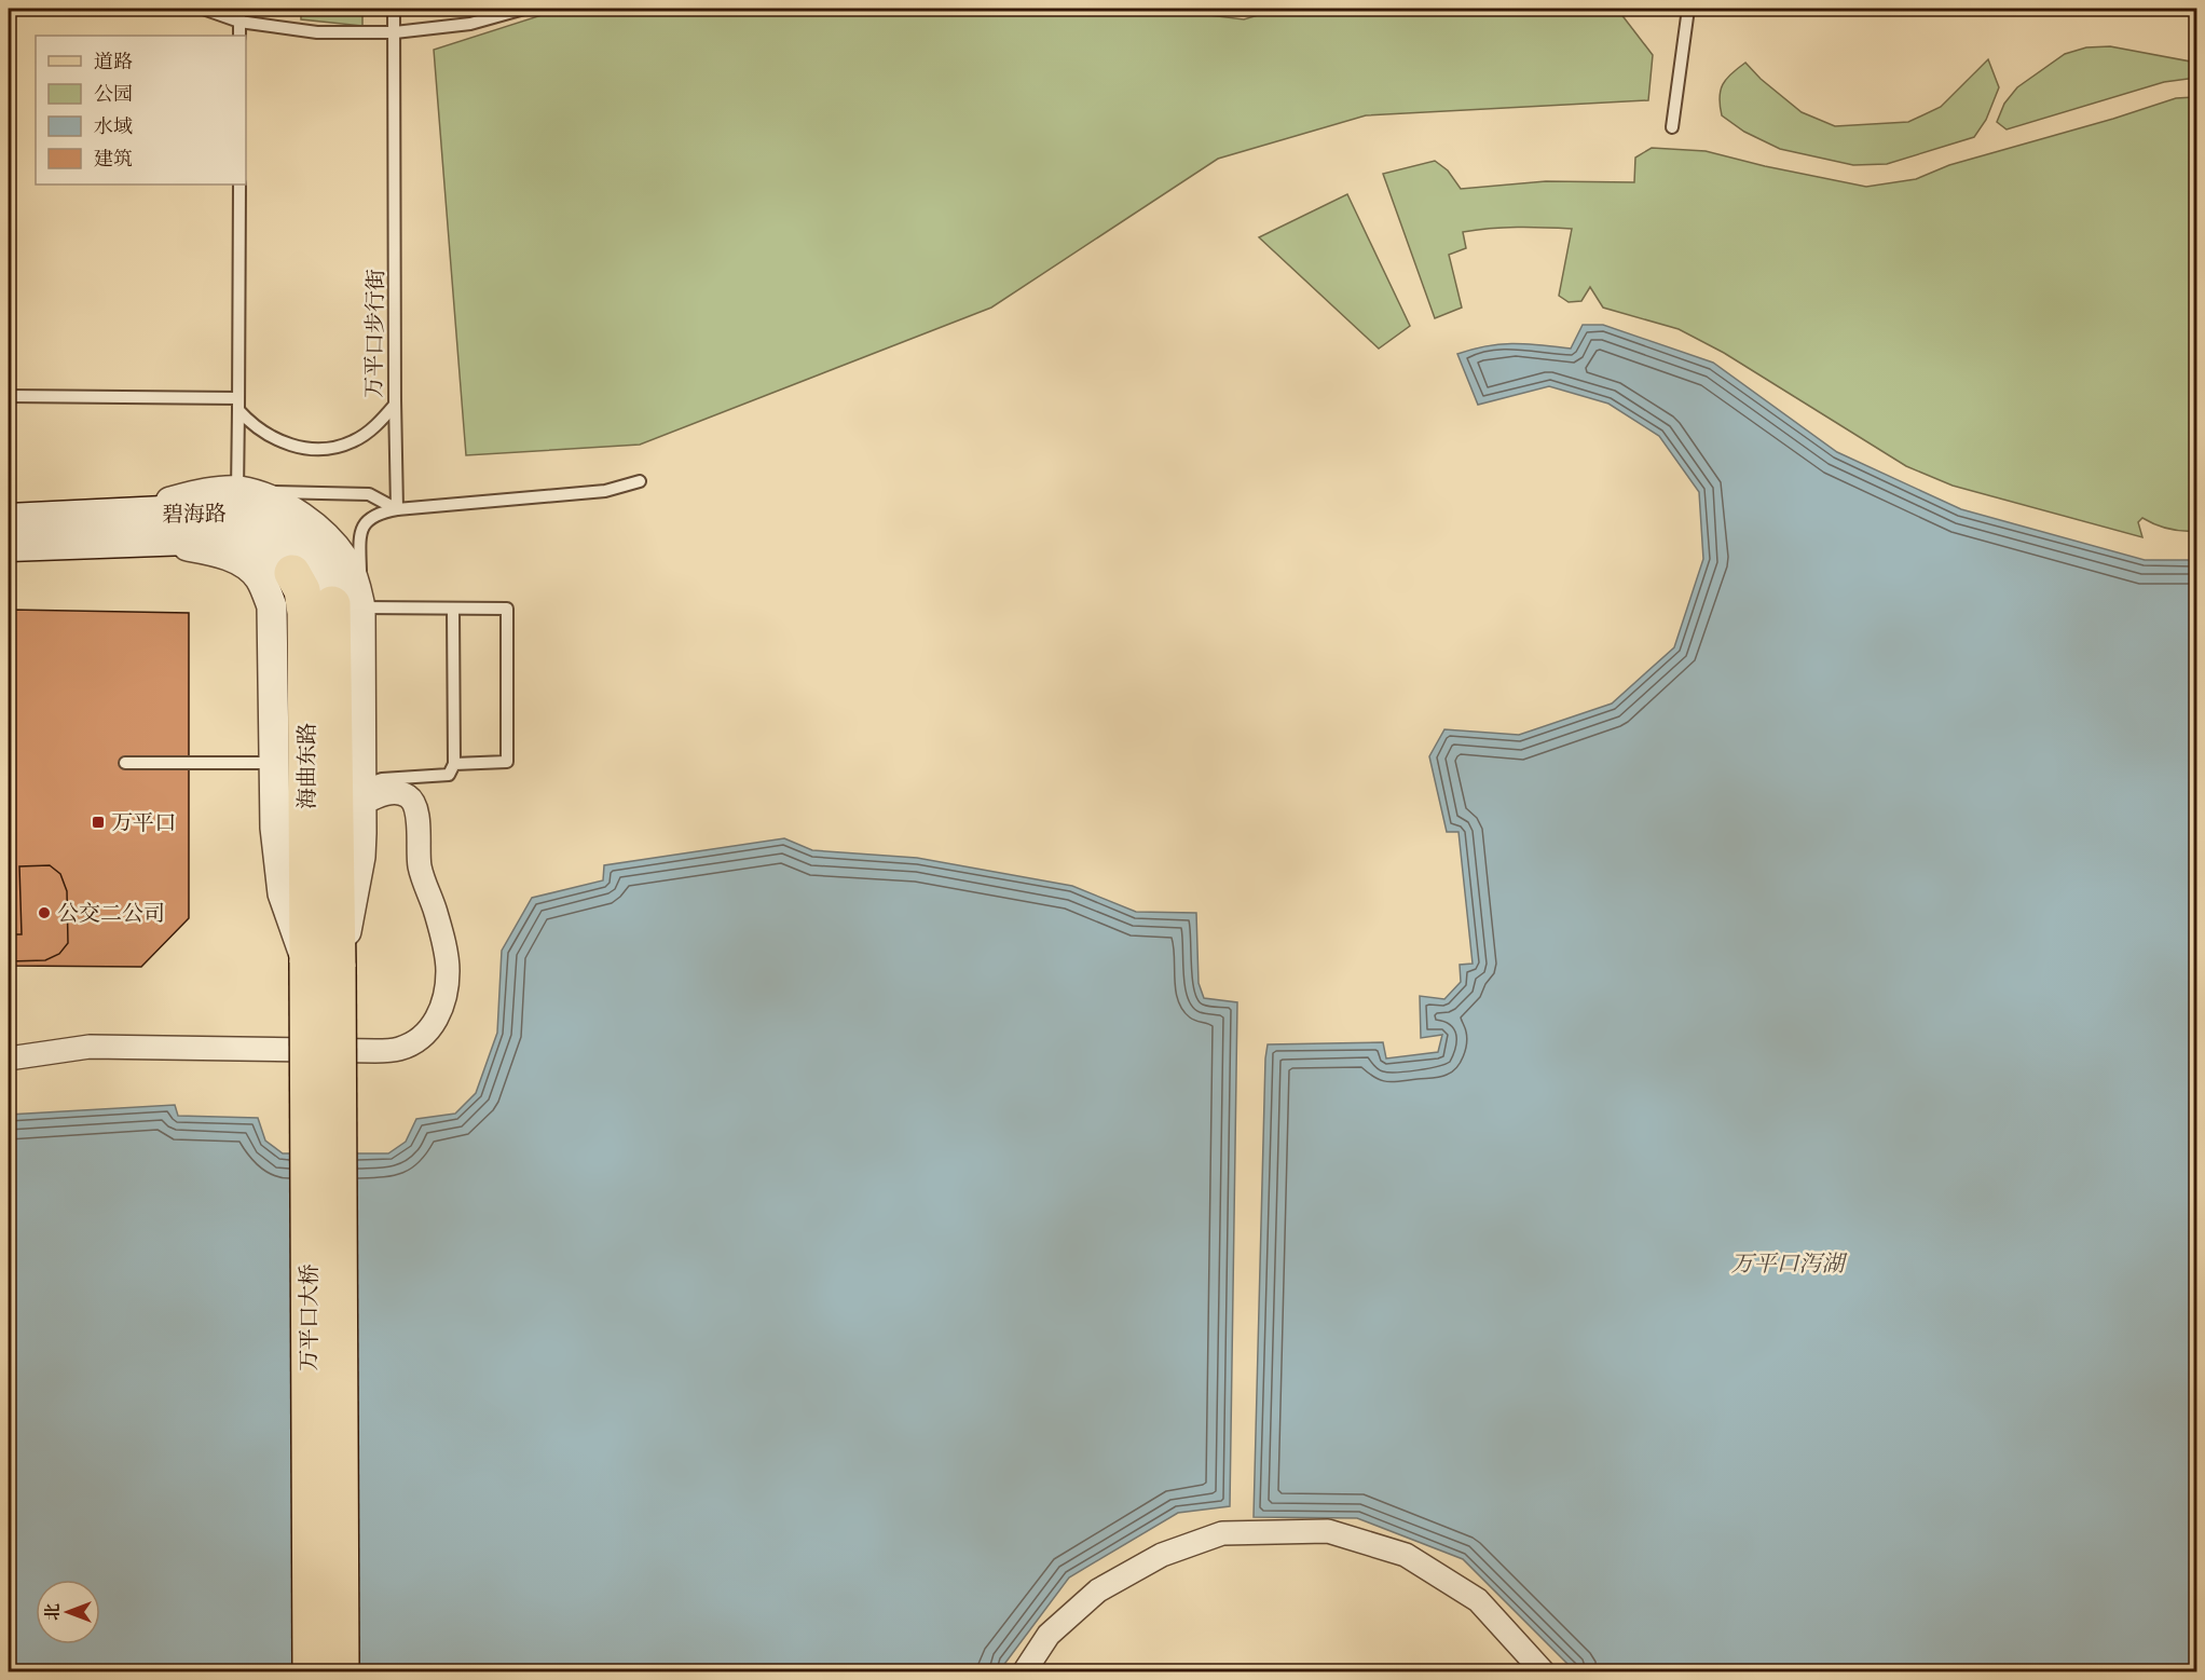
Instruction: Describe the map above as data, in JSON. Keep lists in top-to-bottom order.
{
  "streets": {
    "main road": ["碧海路", "海曲东路", "万平口大桥"],
    "lane": ["万平口步行街"]
  },
  "crossings": [
    ["碧海路", "海曲东路"],
    ["海曲东路", "万平口大桥"]
  ],
  "water": ["万平口泻湖"],
  "places": {
    "transit": ["万平口"],
    "other": ["公交二公司"]
  },
  "legend": [
    "道路",
    "公园",
    "水域",
    "建筑"
  ],
  "north": "left"
}
